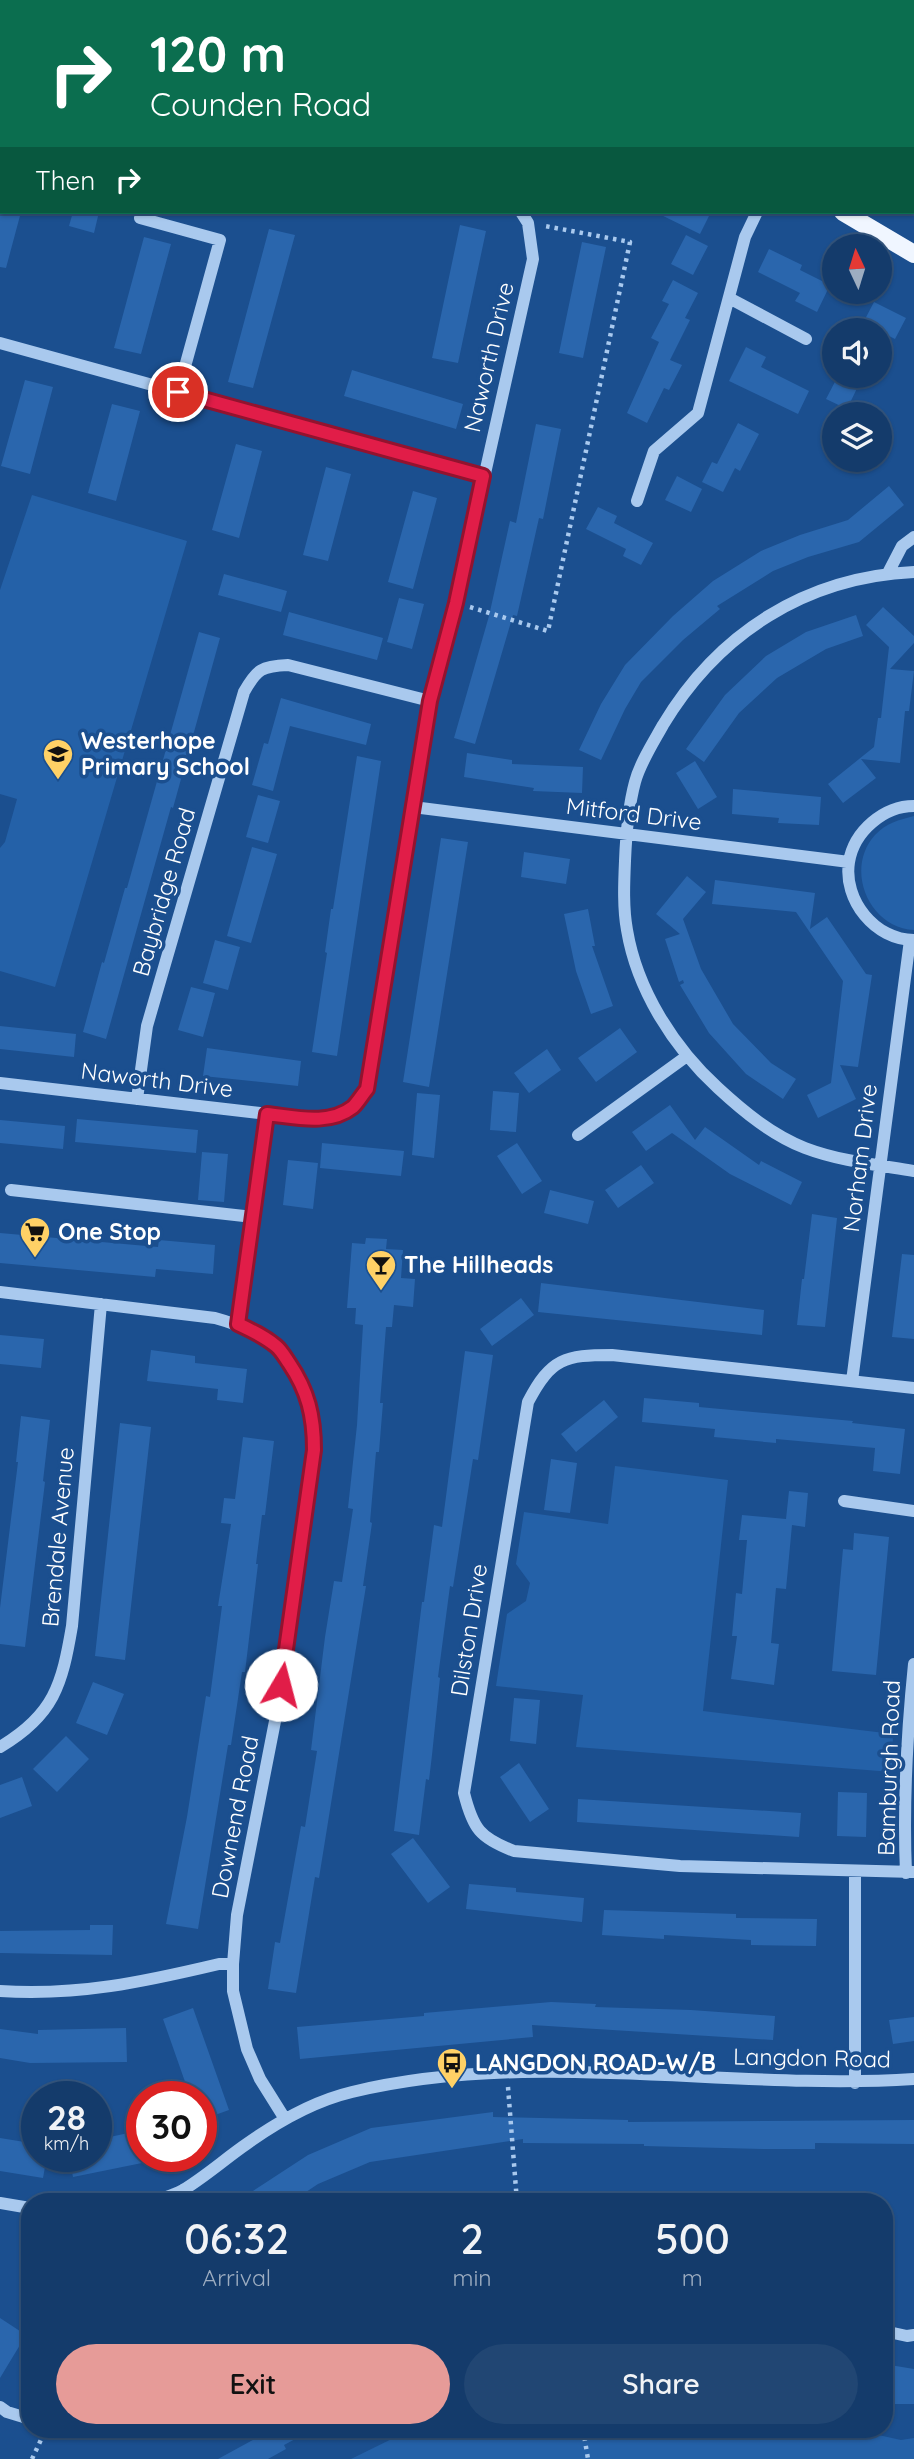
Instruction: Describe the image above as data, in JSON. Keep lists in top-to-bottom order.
{
  "streets": {
    "street": [
      "Naworth Drive",
      "Mitford Drive",
      "Baybridge Road",
      "Norham Drive",
      "Brendale Avenue",
      "Dilston Drive",
      "Bamburgh Road",
      "Downend Road",
      "Langdon Road"
    ]
  },
  "crossings": [
    ["Naworth Drive", "Mitford Drive"],
    ["Naworth Drive", "Baybridge Road"],
    ["Norham Drive", "Dilston Drive"],
    ["Brendale Avenue", "Downend Road"],
    ["Dilston Drive", "Bamburgh Road"],
    ["Downend Road", "Langdon Road"]
  ],
  "places": {
    "school or university": ["Westerhope Primary School"],
    "supermarket": ["One Stop"],
    "bar": ["The Hillheads"],
    "bus stop": ["LANGDON ROAD-W/B"]
  },
  "north": "top",
  "page": {
    "turn": ["120 m", "Counden Road"],
    "then": "Then",
    "speed": "28 km/h",
    "limit": "30",
    "eta": [
      "06:32",
      "Arrival",
      "2",
      "min",
      "500",
      "m"
    ],
    "buttons": ["Exit", "Share"]
  }
}
